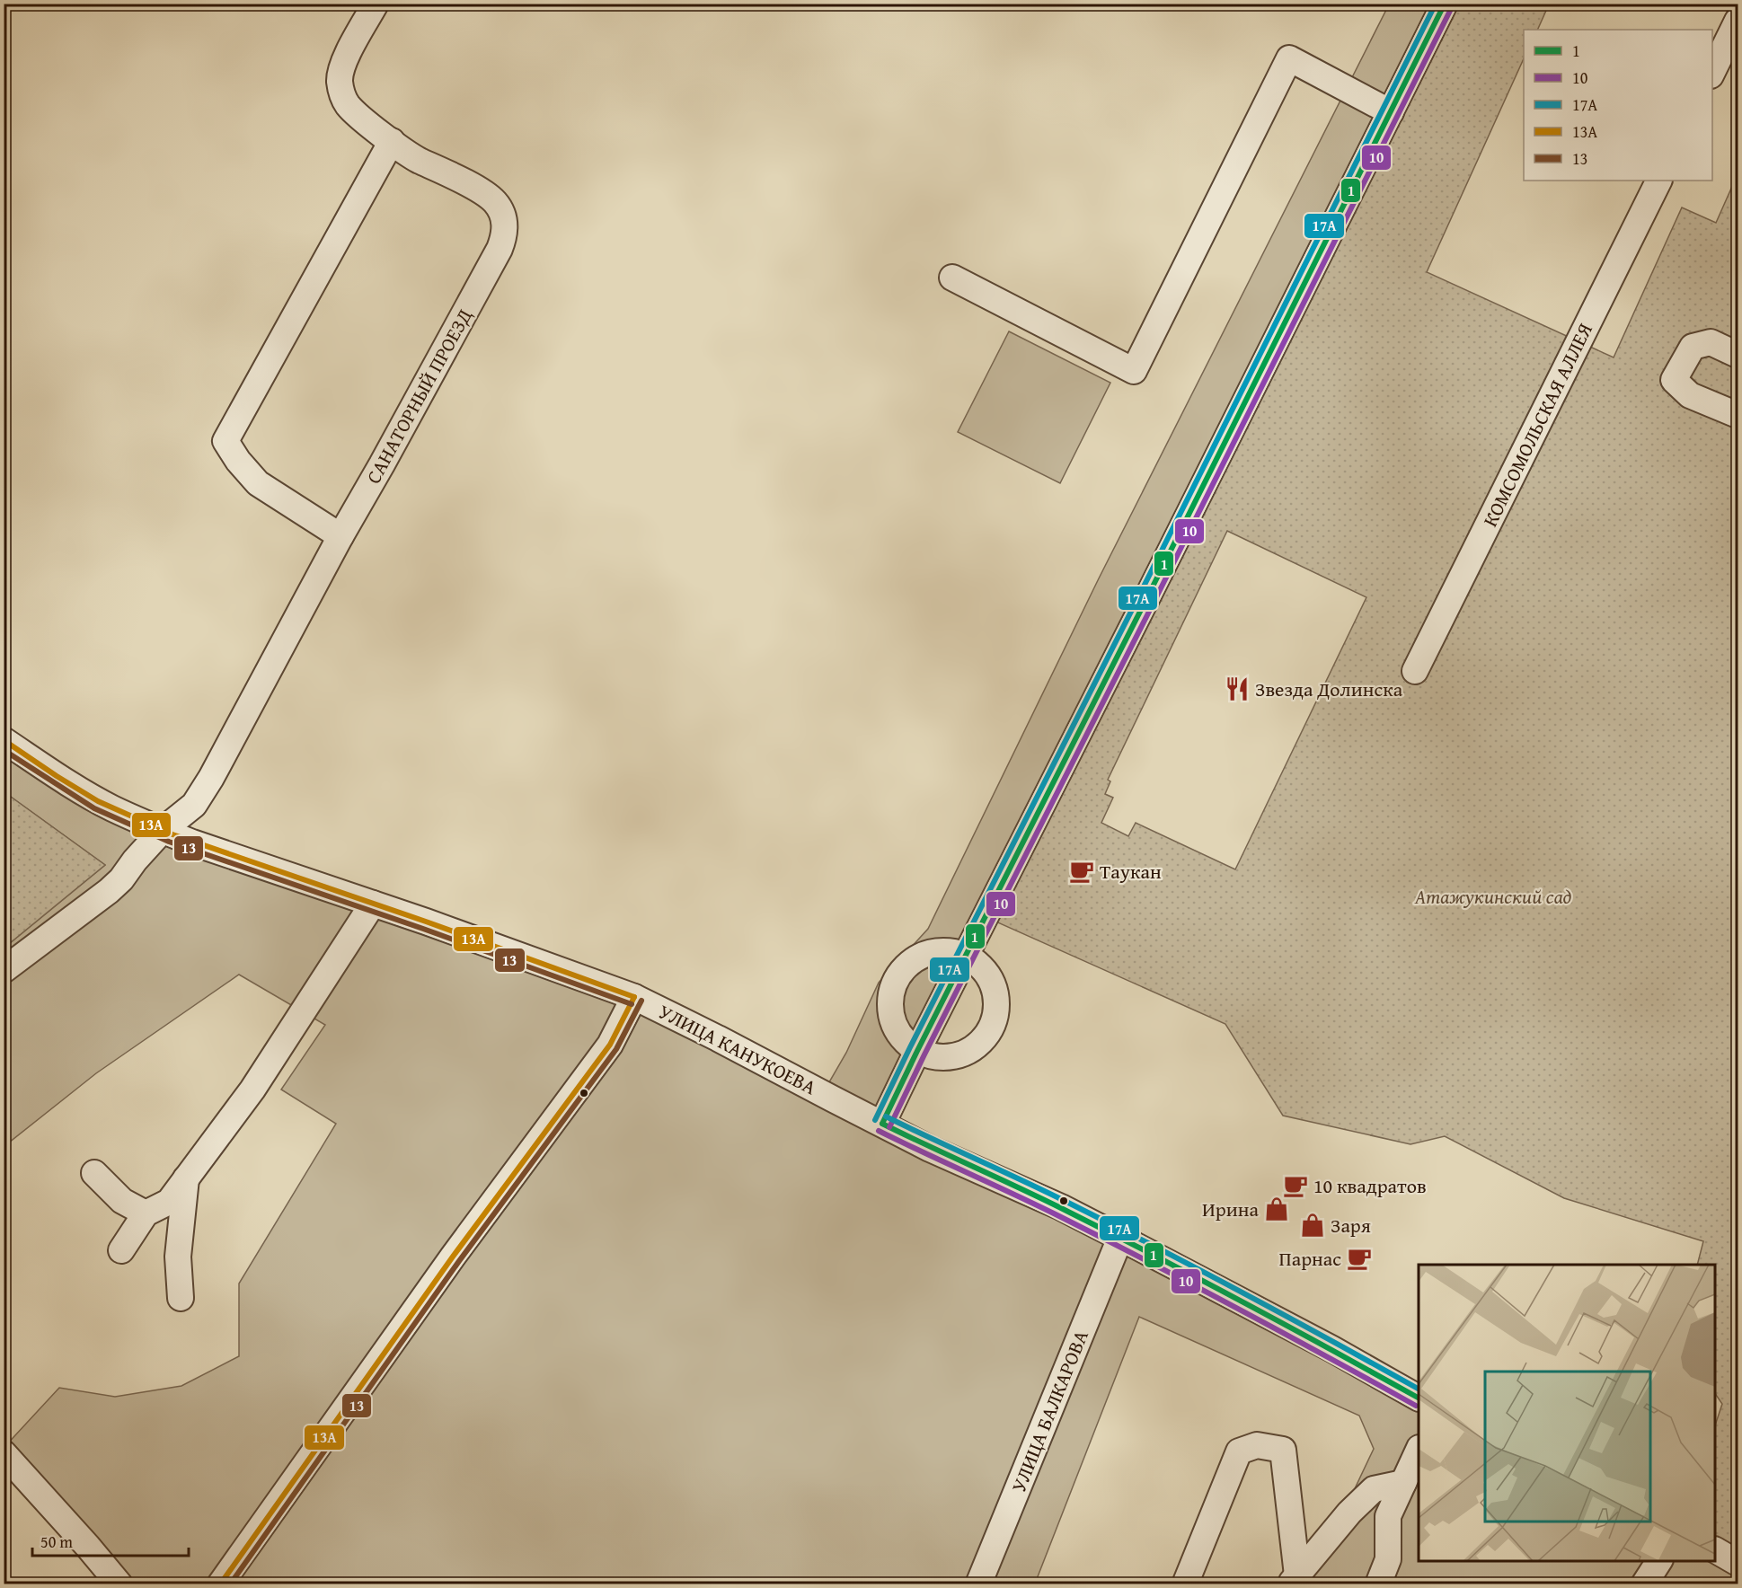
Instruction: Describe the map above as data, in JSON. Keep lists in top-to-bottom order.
{
  "streets": {
    "street": [
      "САНАТОРНЫЙ ПРОЕЗД",
      "КОМСОМОЛЬСКАЯ АЛЛЕЯ",
      "УЛИЦА КАНУКОЕВА",
      "УЛИЦА БАЛКАРОВА"
    ]
  },
  "crossings": [
    ["САНАТОРНЫЙ ПРОЕЗД", "УЛИЦА КАНУКОЕВА"],
    ["УЛИЦА КАНУКОЕВА", "УЛИЦА БАЛКАРОВА"]
  ],
  "parks": ["Атажукинский сад"],
  "places": {
    "restaurant": ["Звезда Долинска"],
    "cafe": ["Таукан", "10 квадратов", "Парнас"],
    "shop": ["Ирина", "Заря"]
  },
  "lines": [
    "transit line 1",
    "transit line 17А",
    "transit line 10",
    "transit line 13А",
    "transit line 13"
  ],
  "legend": [
    "1",
    "10",
    "17А",
    "13А",
    "13"
  ],
  "scale_bar": "50 m"
}
